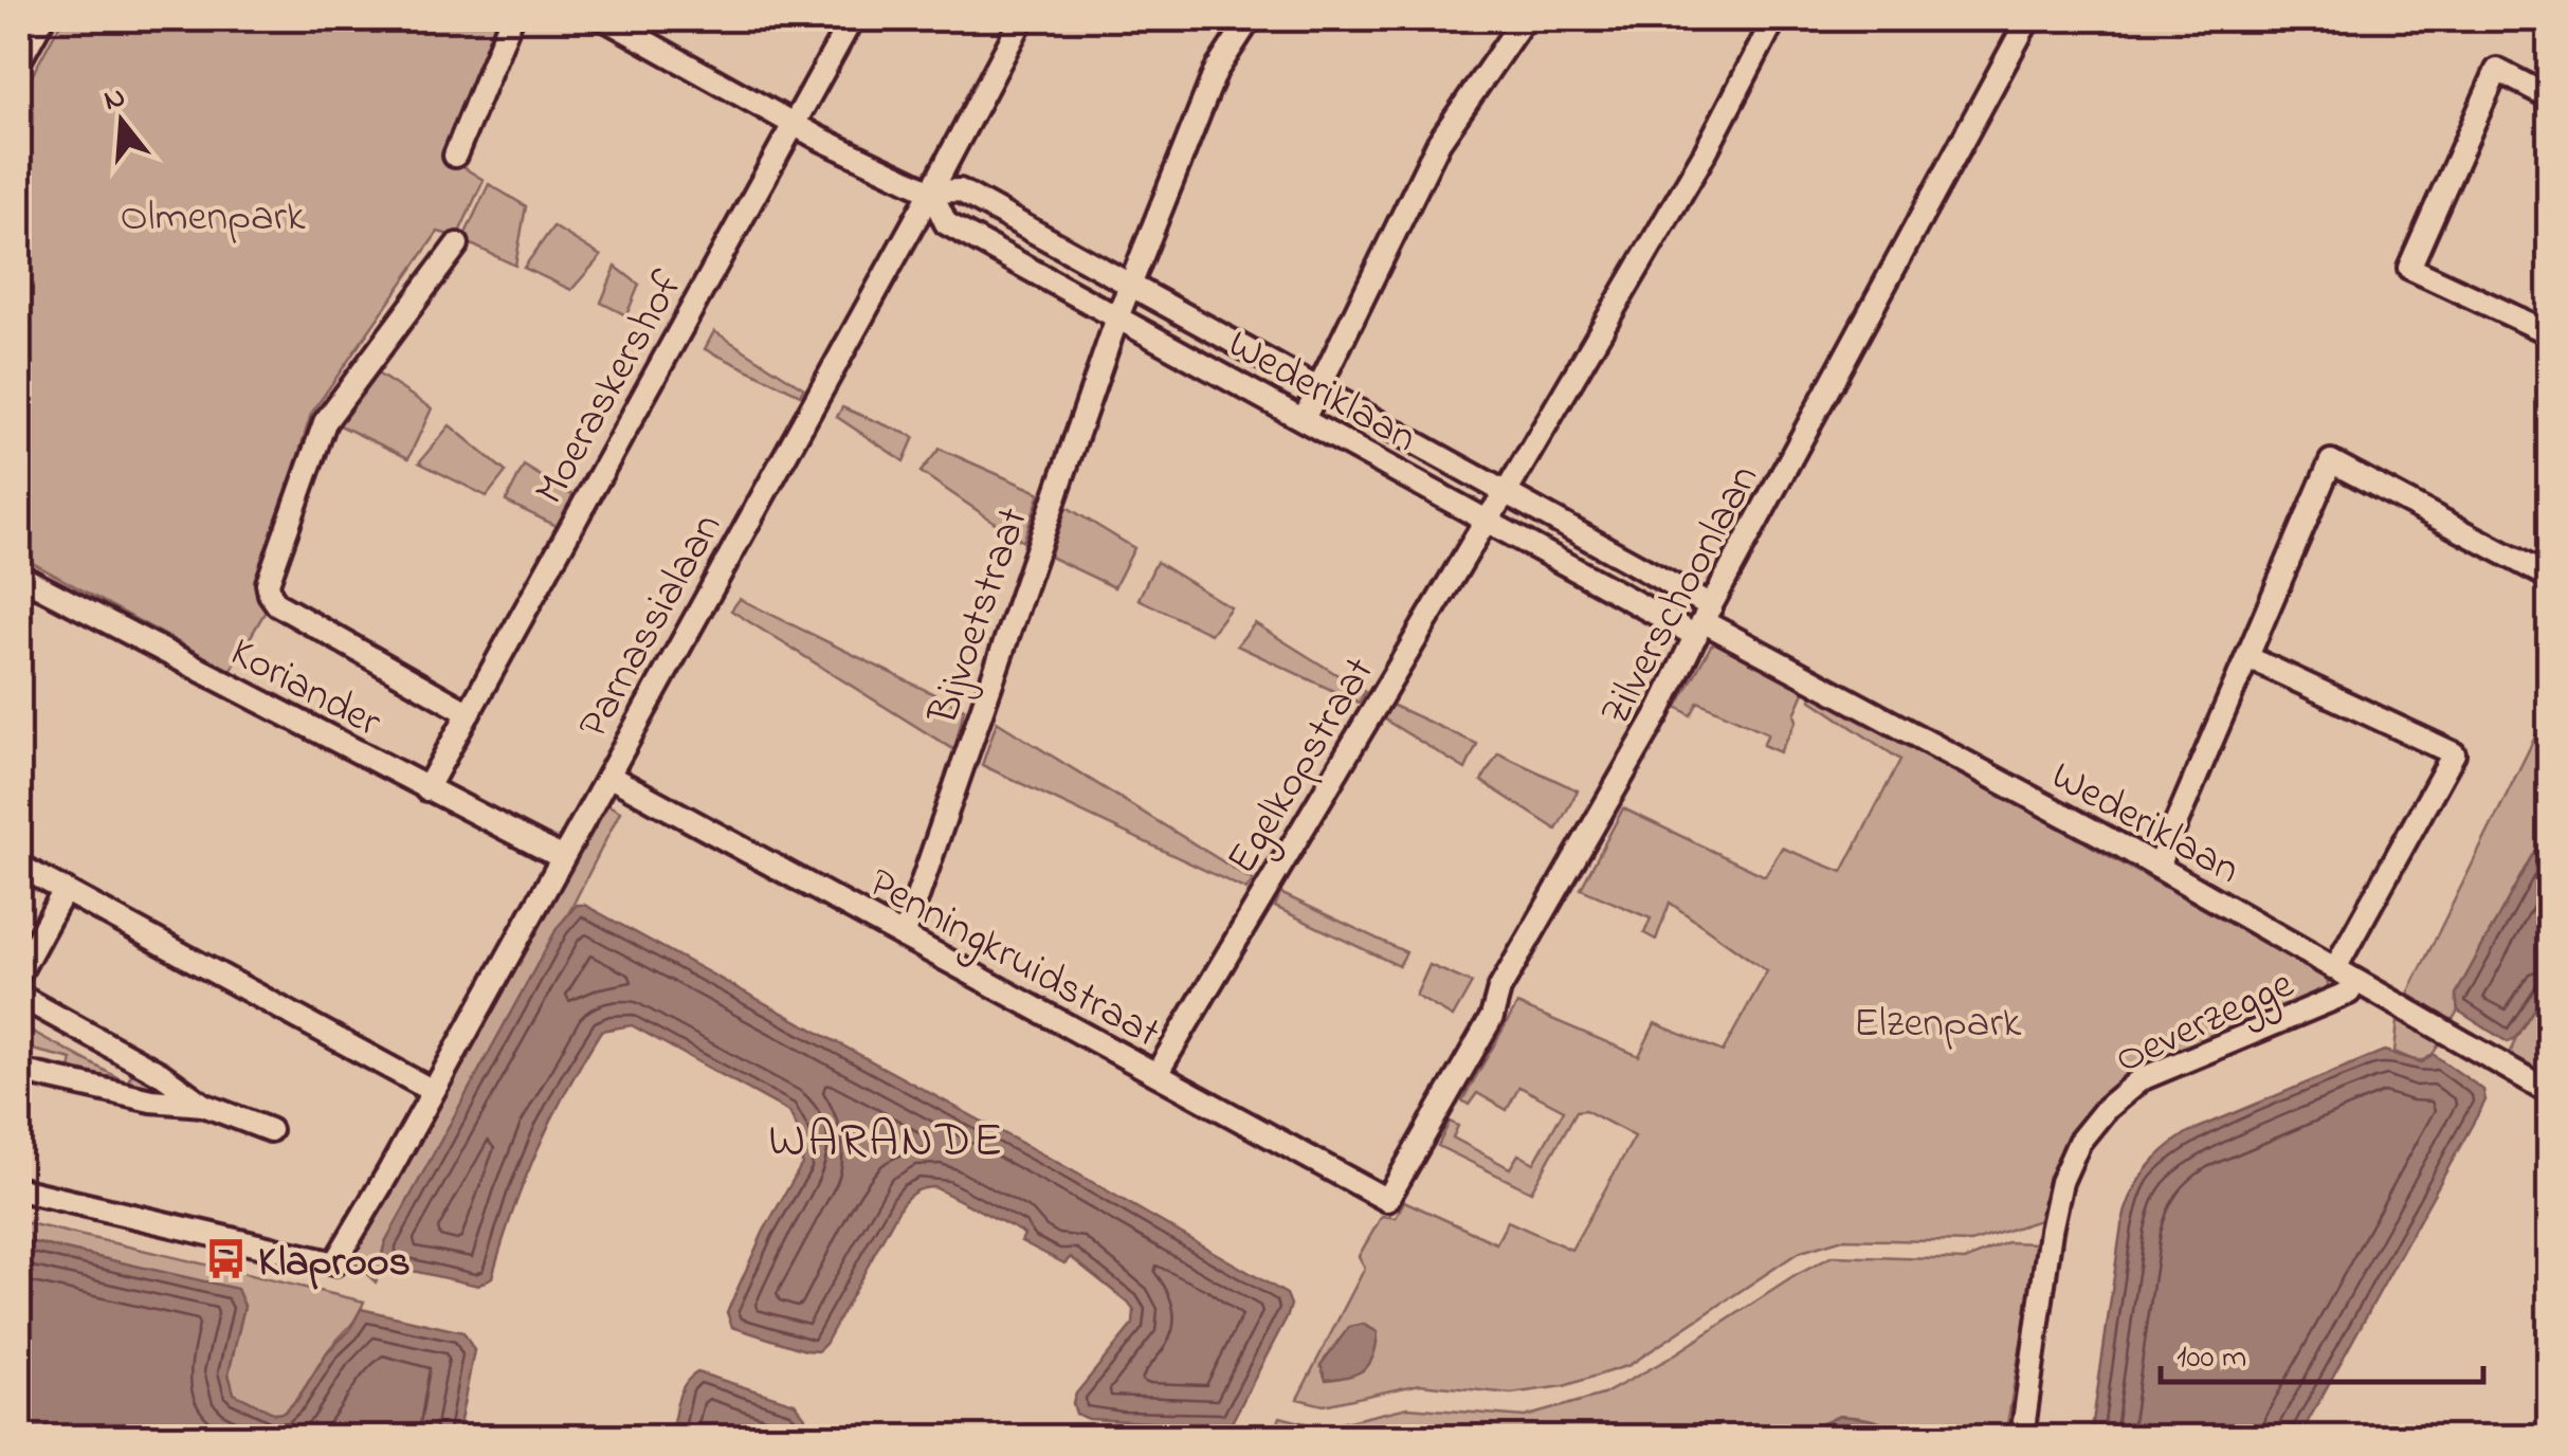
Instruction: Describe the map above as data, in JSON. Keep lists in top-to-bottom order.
{
  "streets": {
    "street": [
      "Moeraskershof",
      "Wederiklaan",
      "Zilverschoonlaan",
      "Bijvoetstraat",
      "Parnassialaan",
      "Koriander",
      "Egelkopstraat",
      "Penningkruidstraat",
      "Oeverzegge"
    ]
  },
  "crossings": [
    ["Moeraskershof", "Wederiklaan"],
    ["Moeraskershof", "Koriander"],
    ["Wederiklaan", "Zilverschoonlaan"],
    ["Wederiklaan", "Bijvoetstraat"],
    ["Wederiklaan", "Parnassialaan"],
    ["Wederiklaan", "Egelkopstraat"],
    ["Wederiklaan", "Oeverzegge"],
    ["Zilverschoonlaan", "Penningkruidstraat"],
    ["Bijvoetstraat", "Penningkruidstraat"],
    ["Parnassialaan", "Koriander"],
    ["Parnassialaan", "Penningkruidstraat"],
    ["Egelkopstraat", "Penningkruidstraat"]
  ],
  "districts": ["WARANDE"],
  "parks": ["Olmenpark", "Elzenpark"],
  "places": {
    "bus stop": ["Klaproos"]
  },
  "scale_bar": "100 m",
  "north": "top"
}
